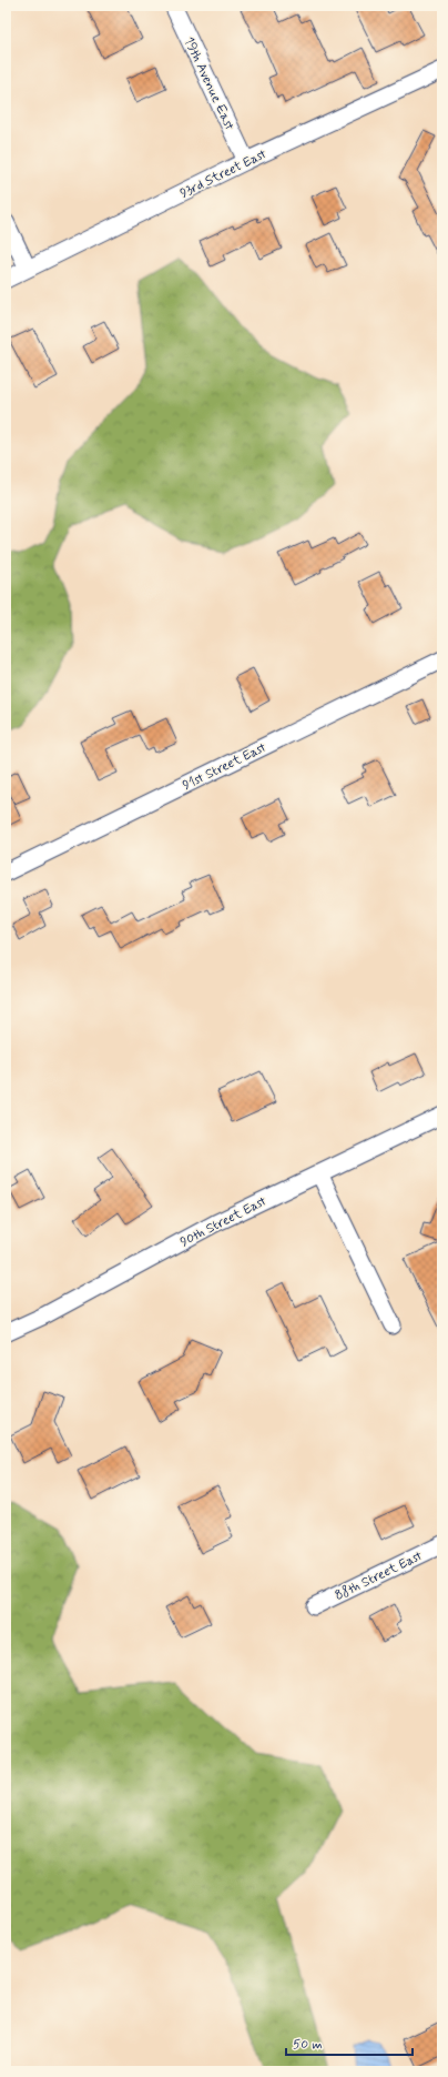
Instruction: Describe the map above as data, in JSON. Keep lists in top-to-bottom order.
{
  "streets": {
    "street": [
      "19th Avenue East",
      "93rd Street East",
      "91st Street East",
      "90th Street East",
      "88th Street East"
    ]
  },
  "crossings": [
    ["19th Avenue East", "93rd Street East"]
  ],
  "scale_bar": "50 m"
}
